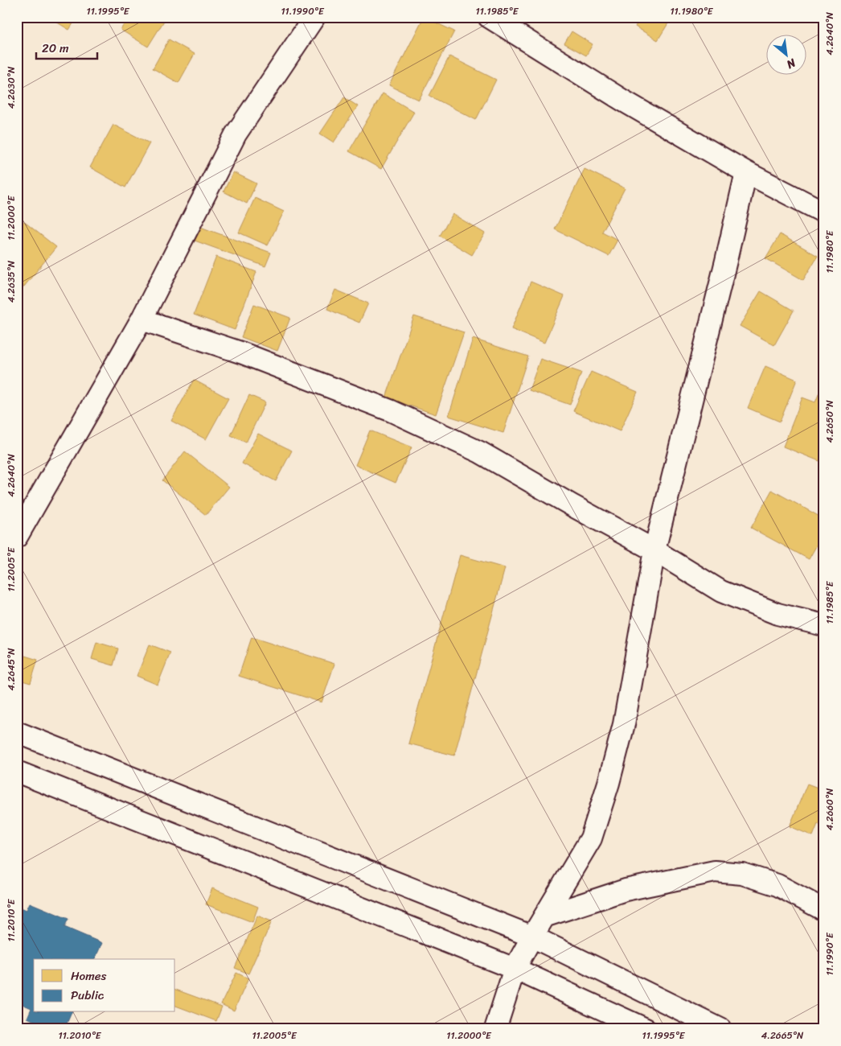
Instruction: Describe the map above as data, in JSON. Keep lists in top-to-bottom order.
{
  "legend": ["Homes", "Public"],
  "scale_bar": "20 m",
  "north": "bottom right",
  "coordinates": [
    "11.1995°E",
    "11.1990°E",
    "11.1985°E",
    "11.1980°E",
    "4.2640°N",
    "4.2630°N",
    "11.2000°E",
    "4.2635°N",
    "4.2650°N",
    "11.2005°E",
    "4.2645°N",
    "4.2660°N",
    "11.2010°E",
    "4.2665°N"
  ]
}
